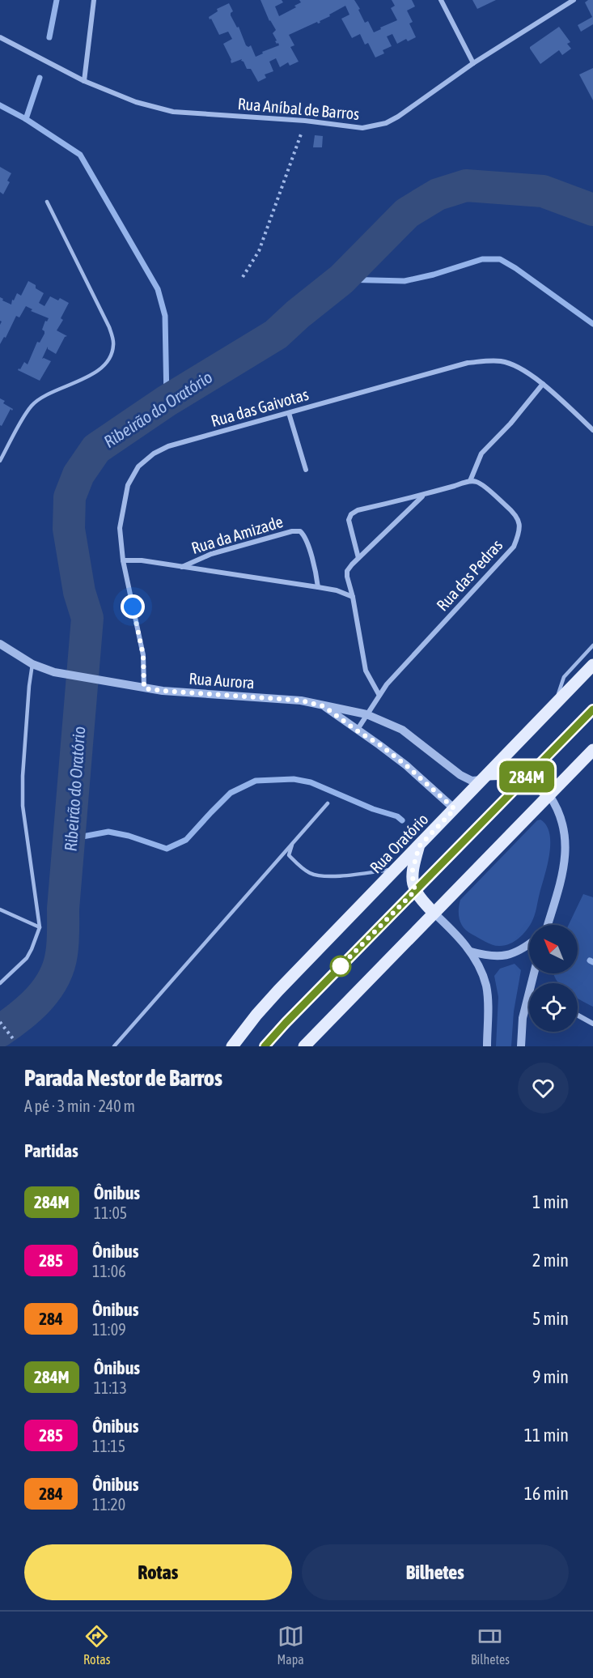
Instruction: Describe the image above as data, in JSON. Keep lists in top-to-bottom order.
{
  "streets": {
    "main road": ["Rua Oratório"],
    "street": [
      "Rua Aníbal de Barros",
      "Rua das Gaivotas",
      "Rua da Amizade",
      "Rua das Pedras",
      "Rua Aurora"
    ]
  },
  "crossings": [
    ["Rua das Gaivotas", "Rua da Amizade"],
    ["Rua das Gaivotas", "Rua Aurora"],
    ["Rua das Pedras", "Rua Aurora"],
    ["Rua Aurora", "Rua Oratório"]
  ],
  "water": ["Ribeirão do Oratório"],
  "lines": ["bus line 284M"],
  "north": "top left",
  "page": {
    "on_map": "284M",
    "heading": [
      ["Parada Nestor de Barros", "A pé · 3 min · 240 m"],
      "Partidas"
    ],
    "list": [
      {
        "mark": "284M",
        "name": "Ônibus",
        "note": "11:05",
        "value": "1 min"
      },
      {
        "mark": "285",
        "name": "Ônibus",
        "note": "11:06",
        "value": "2 min"
      },
      {
        "mark": "284",
        "name": "Ônibus",
        "note": "11:09",
        "value": "5 min"
      },
      {
        "mark": "284M",
        "name": "Ônibus",
        "note": "11:13",
        "value": "9 min"
      },
      {
        "mark": "285",
        "name": "Ônibus",
        "note": "11:15",
        "value": "11 min"
      },
      {
        "mark": "284",
        "name": "Ônibus",
        "note": "11:20",
        "value": "16 min"
      }
    ],
    "buttons": ["Rotas", "Bilhetes"],
    "tabs": ["Rotas", "Mapa", "Bilhetes"]
  }
}
